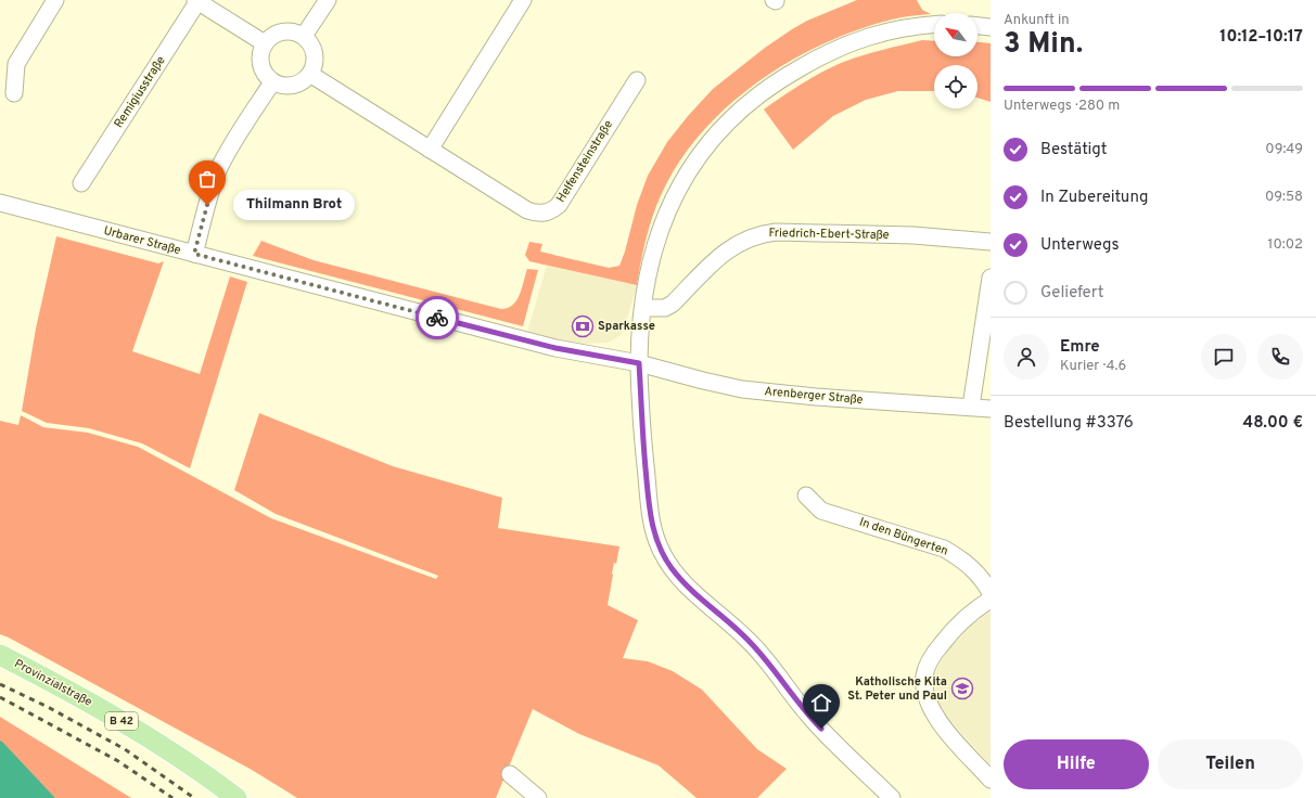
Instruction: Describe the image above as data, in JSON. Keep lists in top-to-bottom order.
{
  "streets": {
    "main road": ["Provinzialstraße", "B 42"],
    "street": [
      "Remigiusstraße",
      "Helfensteinstraße",
      "Friedrich-Ebert-Straße",
      "Urbarer Straße",
      "Arenberger Straße",
      "In den Büngerten"
    ]
  },
  "crossings": [
    ["Remigiusstraße", "Helfensteinstraße"],
    ["Urbarer Straße", "Arenberger Straße"]
  ],
  "places": {
    "other": ["Thilmann Brot"],
    "bank": ["Sparkasse"],
    "school or university": ["Katholische Kita St. Peter und Paul"]
  },
  "north": "top left",
  "page": {
    "heading": ["3 Min.", "Ankunft in", "10:12–10:17"],
    "panel": [
      "Emre",
      "Kurier · 4.6",
      "Bestellung #3376",
      "48.00 €"
    ],
    "bar": "Unterwegs · 280 m",
    "list": [
      ["Bestätigt", "09:49"],
      ["In Zubereitung", "09:58"],
      ["Unterwegs", "10:02"],
      "Geliefert"
    ],
    "bubble": "Thilmann Brot",
    "buttons": ["Hilfe", "Teilen"]
  }
}
